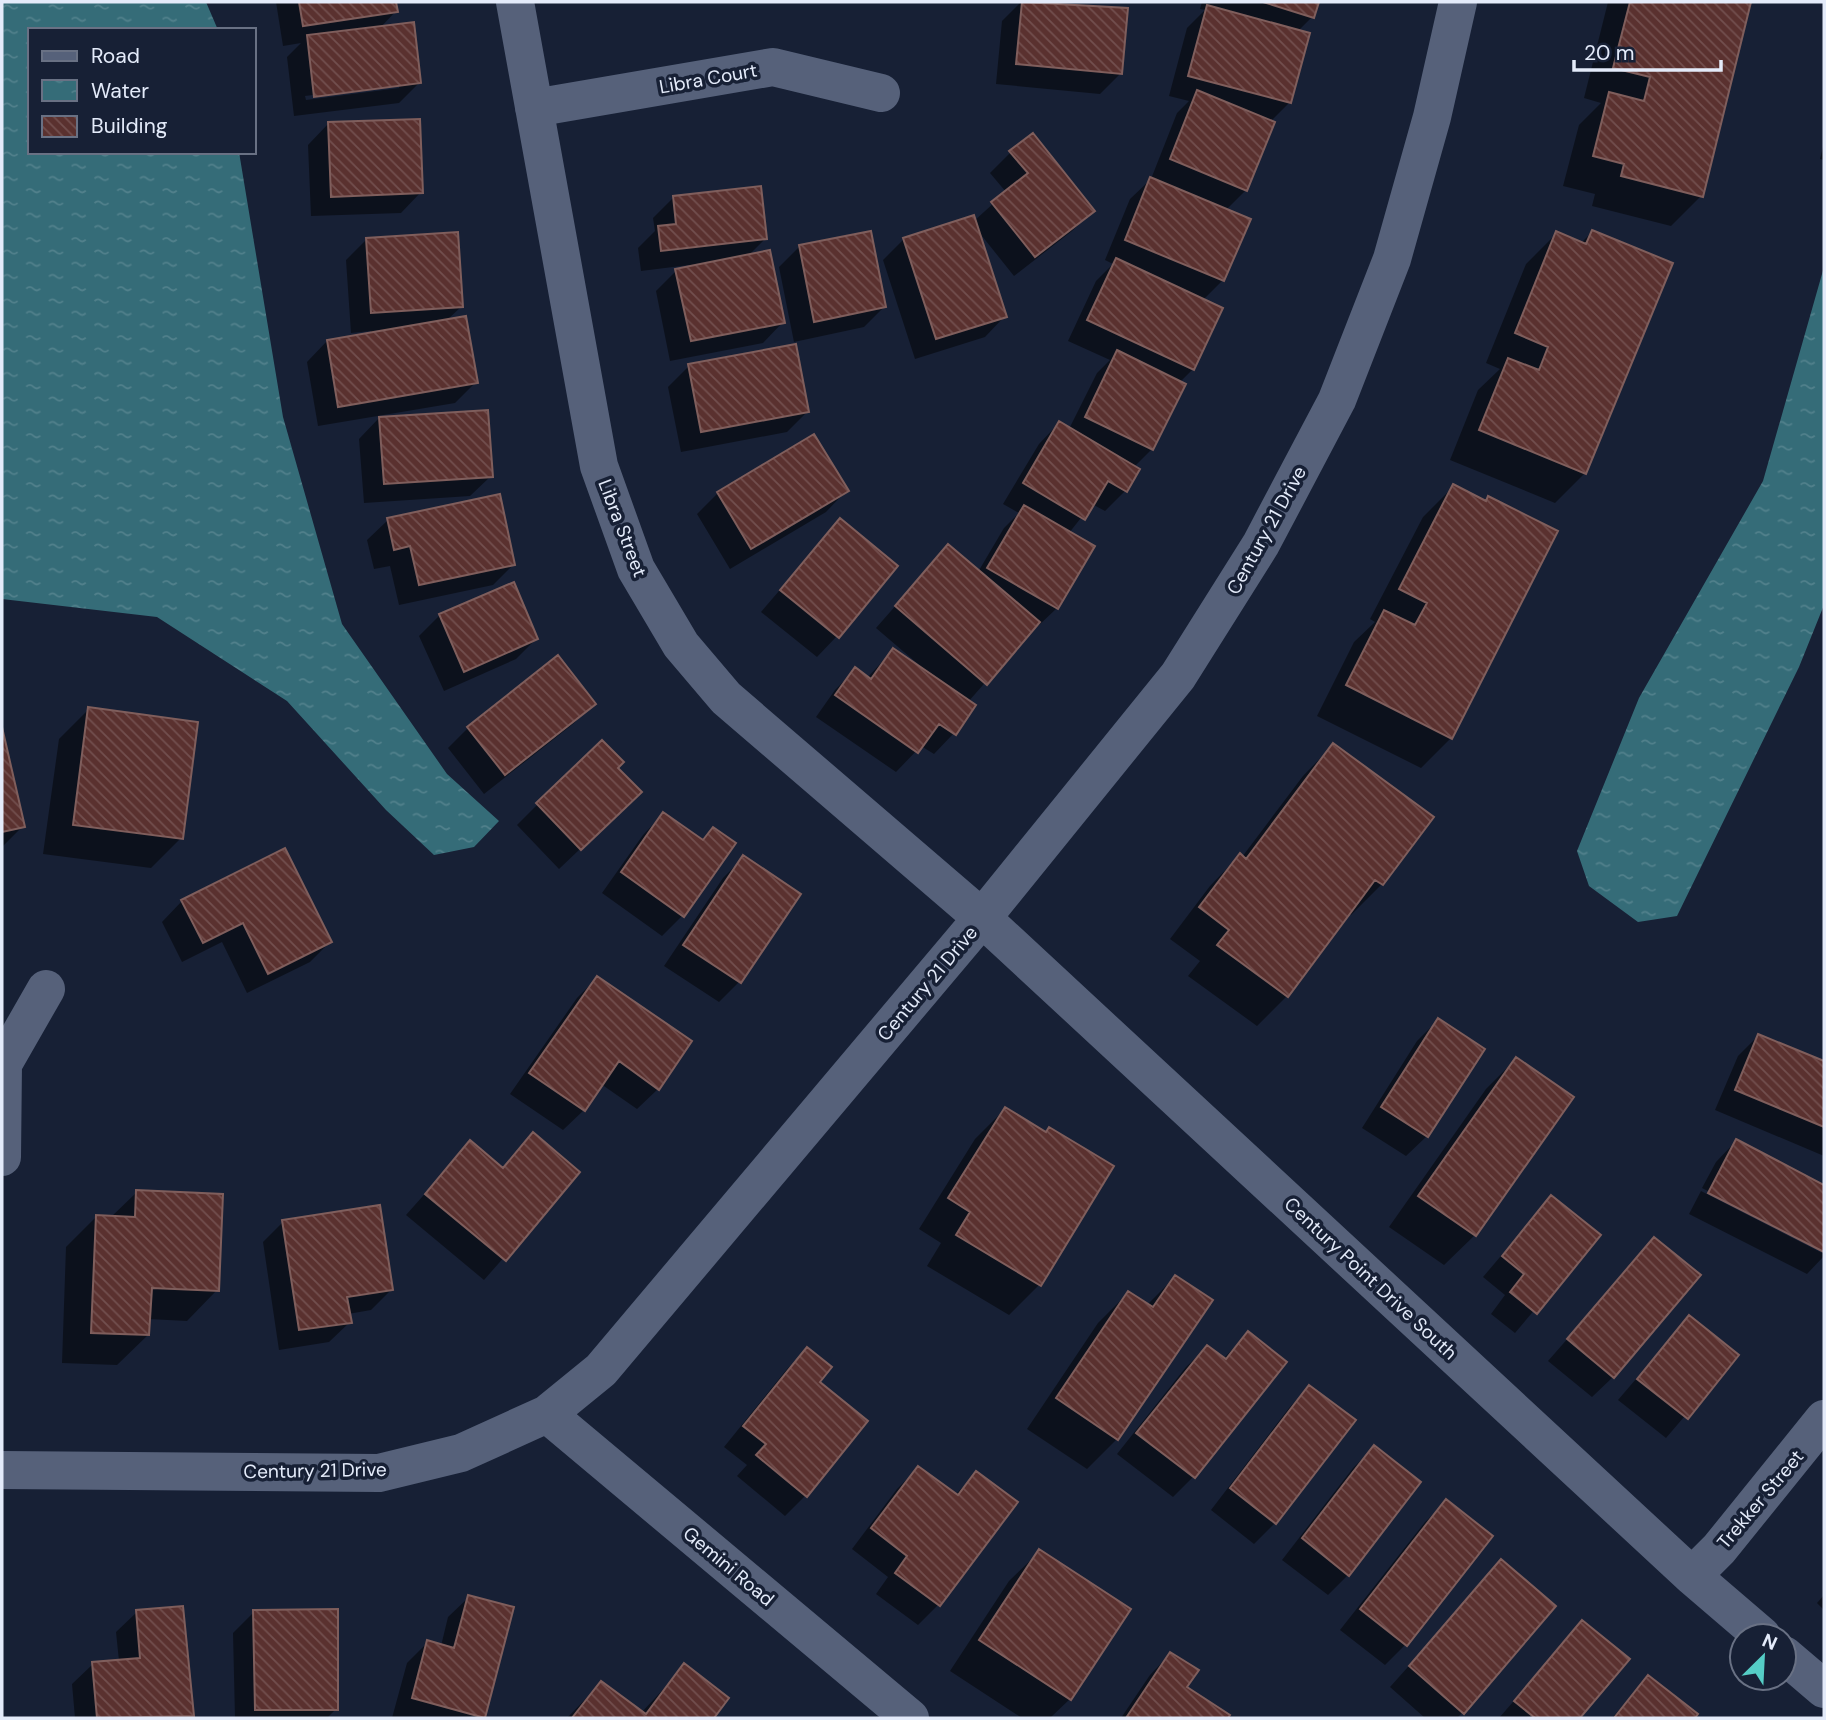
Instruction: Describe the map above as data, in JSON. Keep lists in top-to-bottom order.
{
  "streets": {
    "street": [
      "Libra Court",
      "Libra Street",
      "Century 21 Drive",
      "Century Point Drive South",
      "Trekker Street",
      "Gemini Road"
    ]
  },
  "crossings": [
    ["Libra Court", "Libra Street"],
    ["Libra Street", "Century 21 Drive"],
    ["Libra Street", "Century Point Drive South"],
    ["Century 21 Drive", "Century Point Drive South"],
    ["Century 21 Drive", "Gemini Road"],
    ["Century Point Drive South", "Trekker Street"]
  ],
  "legend": ["Road", "Water", "Building"],
  "scale_bar": "20 m",
  "north": "top right"
}
